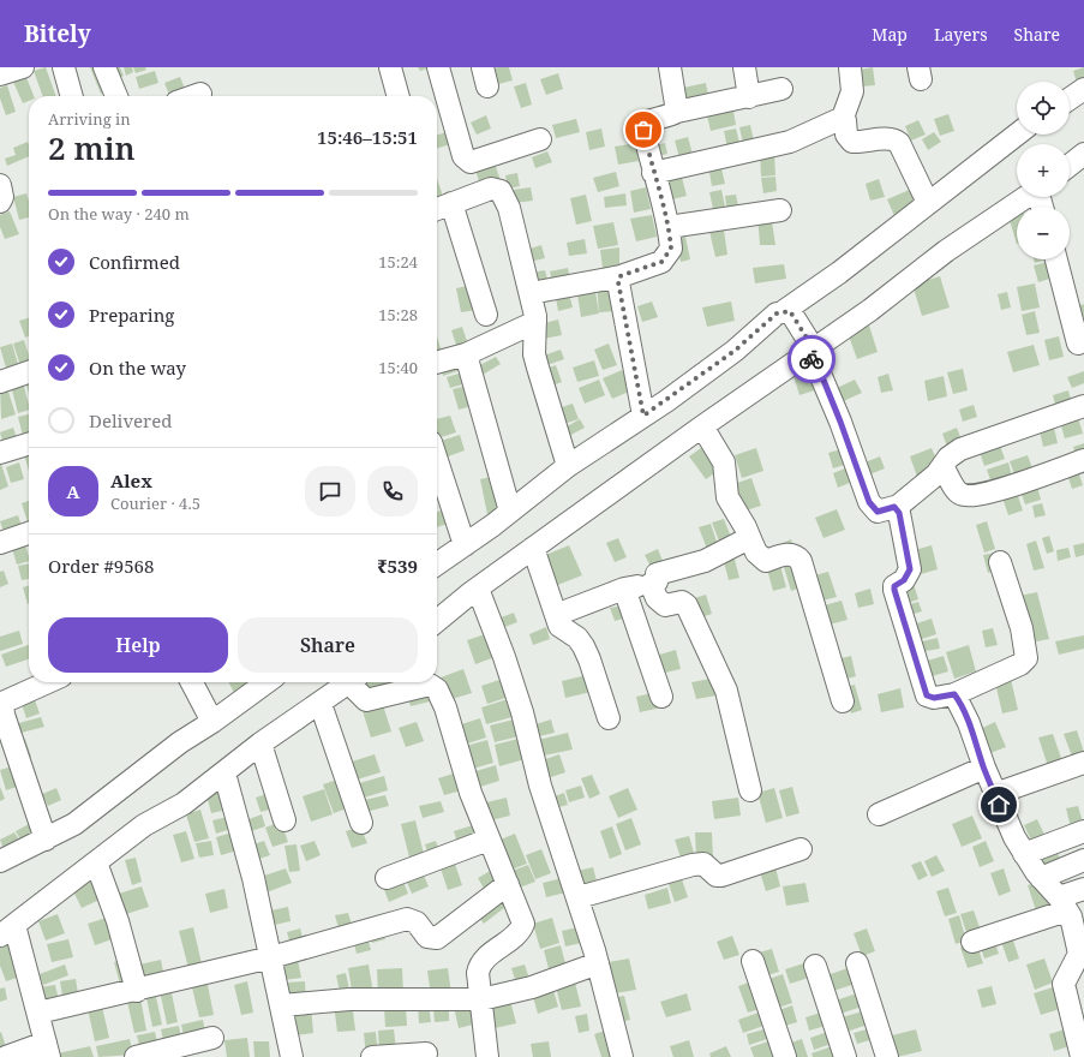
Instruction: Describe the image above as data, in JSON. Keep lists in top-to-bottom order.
{
  "page": {
    "header": "Bitely",
    "nav": ["Map", "Layers", "Share"],
    "map_buttons": ["+", "−"],
    "heading": ["2 min", "Arriving in", "15:46–15:51"],
    "panel": [
      "Alex",
      "Courier · 4.5",
      "Order #9568",
      "₹539"
    ],
    "bar": "On the way · 240 m",
    "list": [
      ["Confirmed", "15:24"],
      ["Preparing", "15:28"],
      ["On the way", "15:40"],
      "Delivered"
    ],
    "round": "A",
    "buttons": ["Help", "Share"]
  }
}
